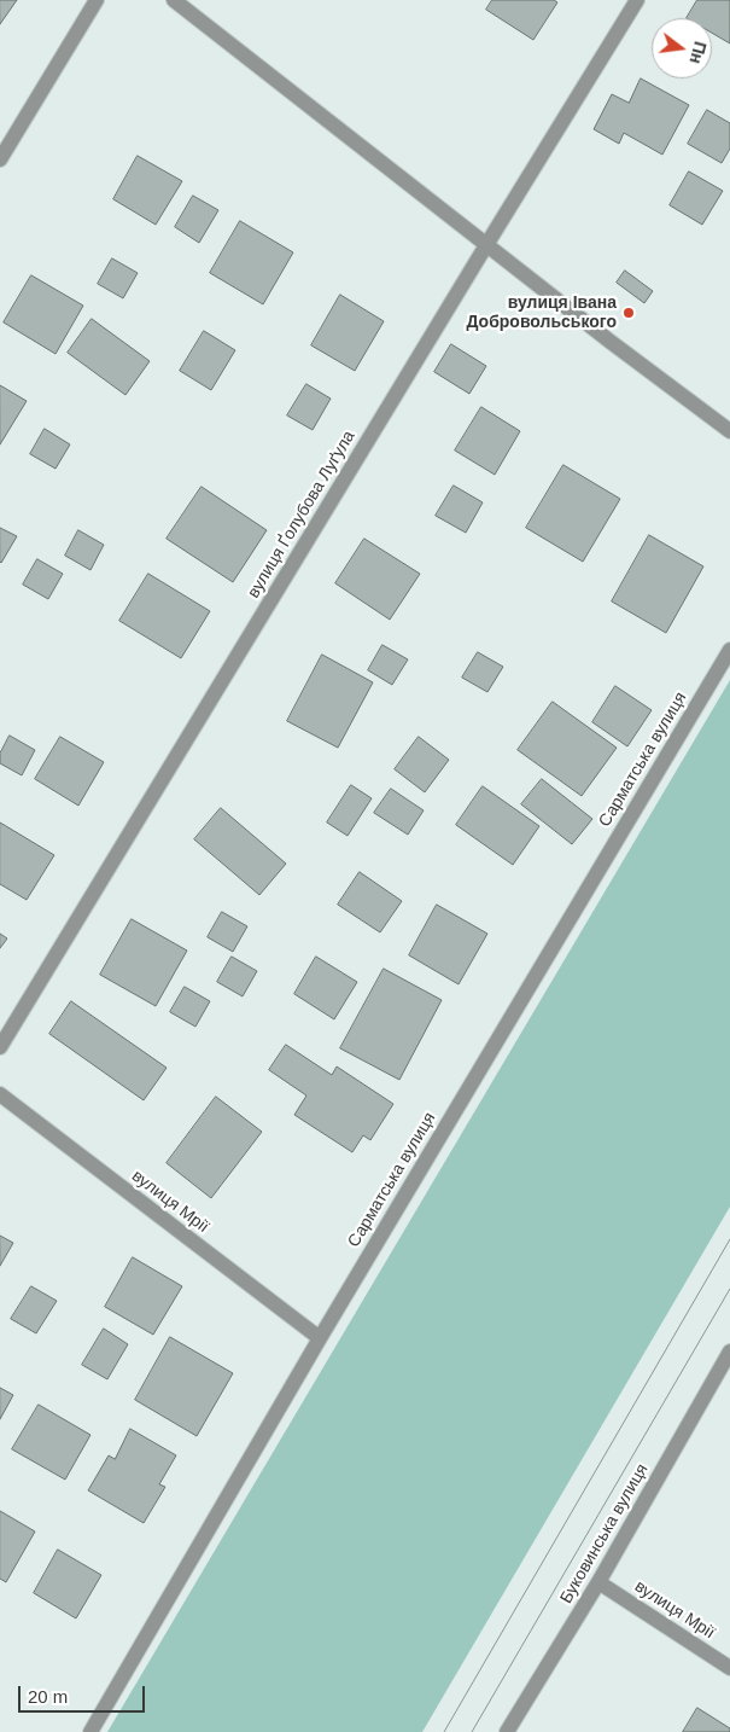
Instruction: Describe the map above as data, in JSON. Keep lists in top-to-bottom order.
{
  "streets": {
    "street": [
      "вулиця Ґолубова Луґула",
      "Сарматська вулиця",
      "вулиця Мрії",
      "Буковинська вулиця"
    ]
  },
  "crossings": [
    ["Сарматська вулиця", "вулиця Мрії"],
    ["вулиця Мрії", "Буковинська вулиця"]
  ],
  "places": ["вулиця Івана Добровольського"],
  "scale_bar": "20 m",
  "north": "right"
}
